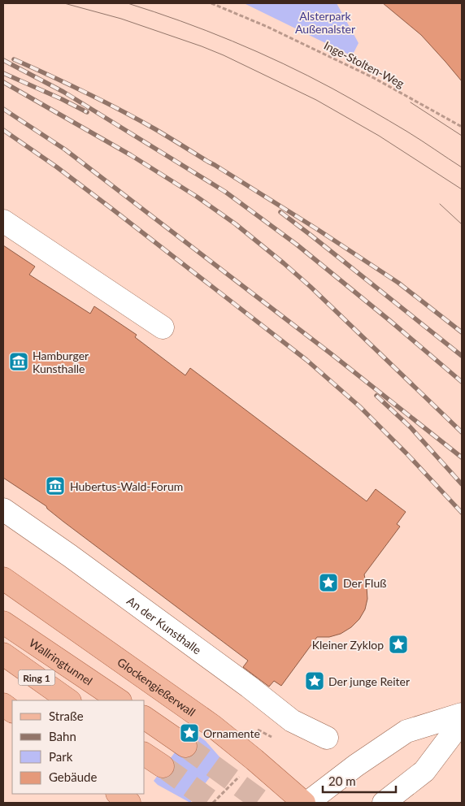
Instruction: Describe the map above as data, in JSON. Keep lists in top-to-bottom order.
{
  "streets": {
    "main road": ["Wallringtunnel", "Ring 1", "Glockengießerwall"],
    "street": ["An der Kunsthalle"],
    "path": ["Inge-Stolten-Weg"]
  },
  "parks": ["Alsterpark Außenalster"],
  "places": {
    "museum": ["Hamburger Kunsthalle", "Hubertus-Wald-Forum"],
    "place": [
      "Der Fluß",
      "Kleiner Zyklop",
      "Der junge Reiter",
      "Ornamente"
    ]
  },
  "legend": [
    "Straße",
    "Bahn",
    "Park",
    "Gebäude"
  ],
  "scale_bar": "20 m"
}
